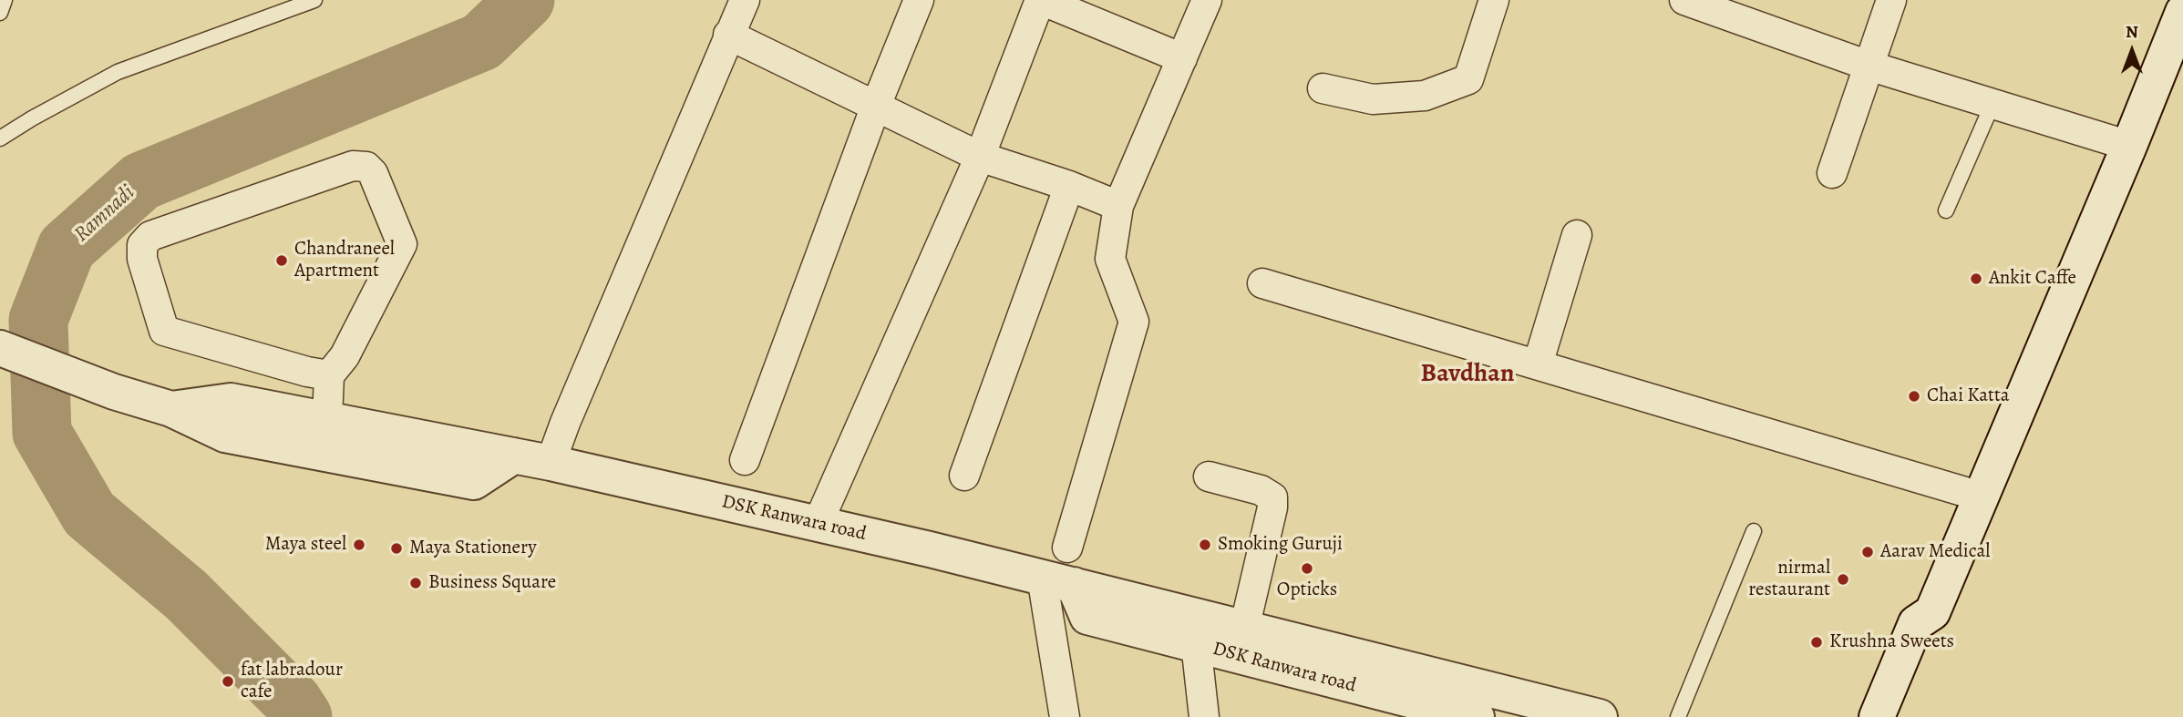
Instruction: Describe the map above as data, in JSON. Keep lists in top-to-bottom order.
{
  "streets": {
    "street": ["DSK Ranwara road"]
  },
  "districts": ["Bavdhan"],
  "water": ["Ramnadi"],
  "places": [
    "Chandraneel Apartment",
    "Ankit Caffe",
    "Chai Katta",
    "Maya steel",
    "Smoking Guruji",
    "Maya Stationery",
    "Aarav Medical",
    "Opticks",
    "nirmal restaurant",
    "Business Square",
    "Krushna Sweets",
    "fat labradour cafe"
  ],
  "north": "top"
}
